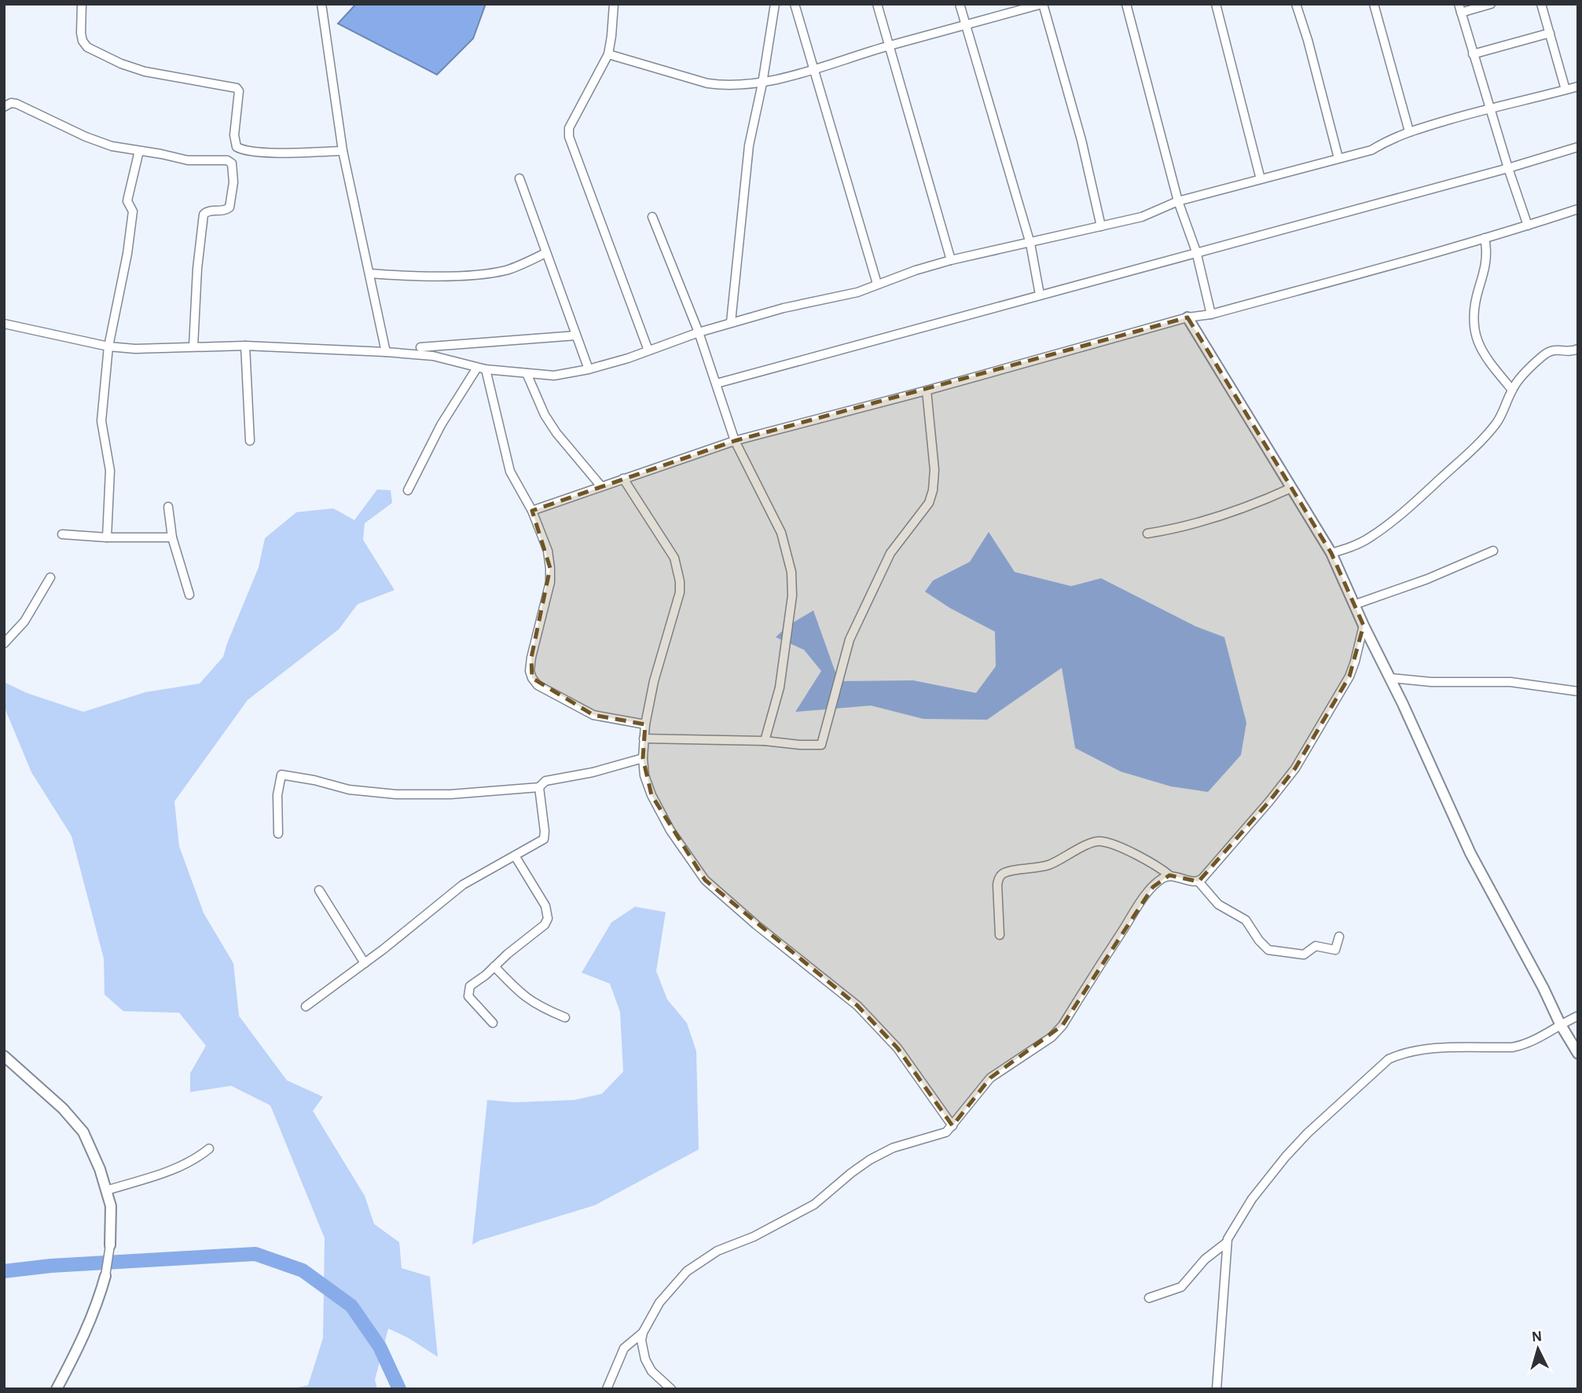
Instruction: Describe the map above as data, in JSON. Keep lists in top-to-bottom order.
{
  "north": "top"
}
